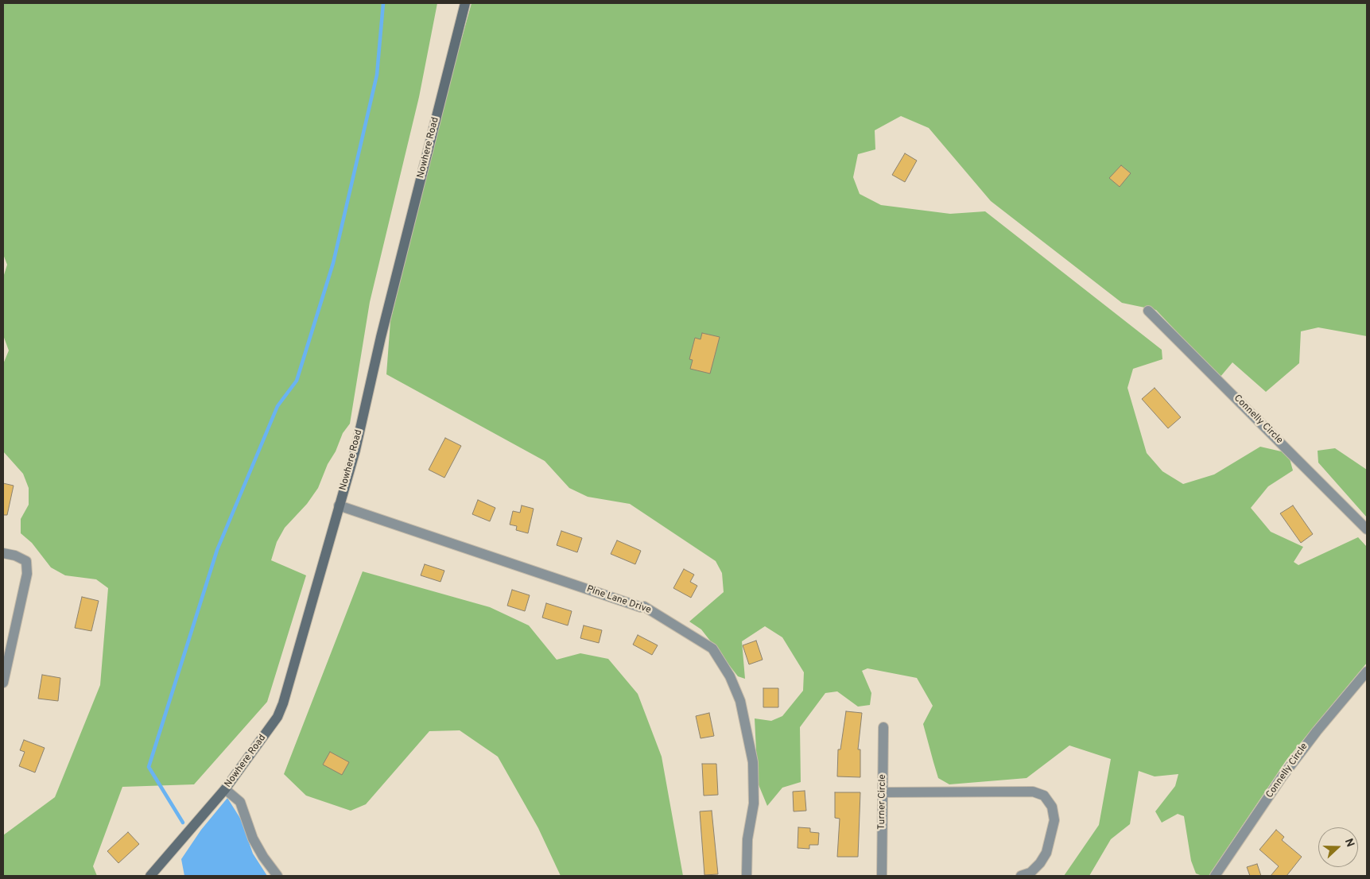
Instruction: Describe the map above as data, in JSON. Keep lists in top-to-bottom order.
{
  "streets": {
    "street": [
      "Nowhere Road",
      "Connelly Circle",
      "Pine Lane Drive",
      "Turner Circle"
    ]
  },
  "crossings": [
    ["Nowhere Road", "Pine Lane Drive"]
  ],
  "north": "right"
}
